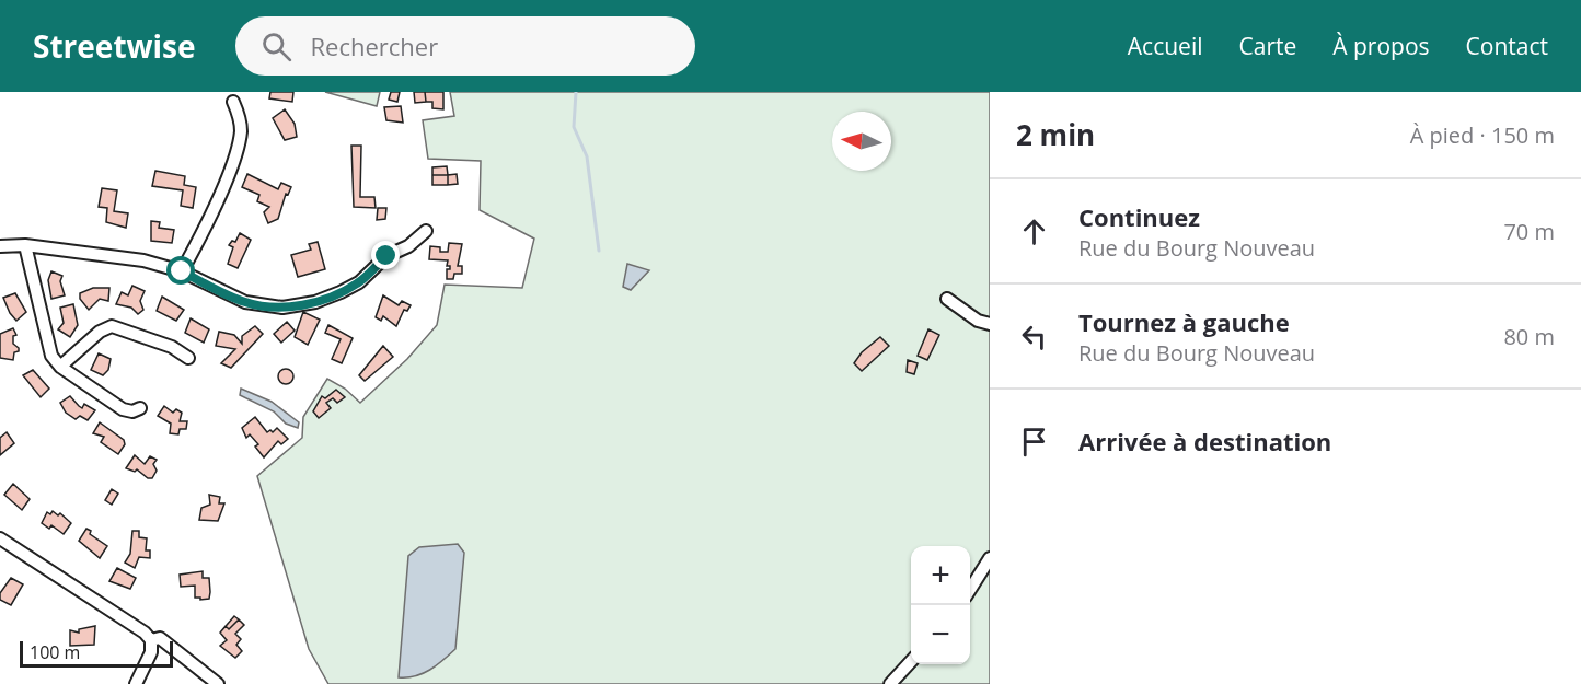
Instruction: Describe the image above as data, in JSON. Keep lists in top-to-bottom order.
{
  "scale_bar": "100 m",
  "north": "left",
  "page": {
    "header": "Streetwise",
    "search": "Rechercher",
    "nav": [
      "Accueil",
      "Carte",
      "À propos",
      "Contact"
    ],
    "heading": ["2 min", "À pied · 150 m"],
    "list": [
      ["Continuez", "Rue du Bourg Nouveau", "70 m"],
      ["Tournez à gauche", "Rue du Bourg Nouveau", "80 m"],
      "Arrivée à destination"
    ],
    "map_buttons": ["+", "−"],
    "scale": "100 m"
  }
}
